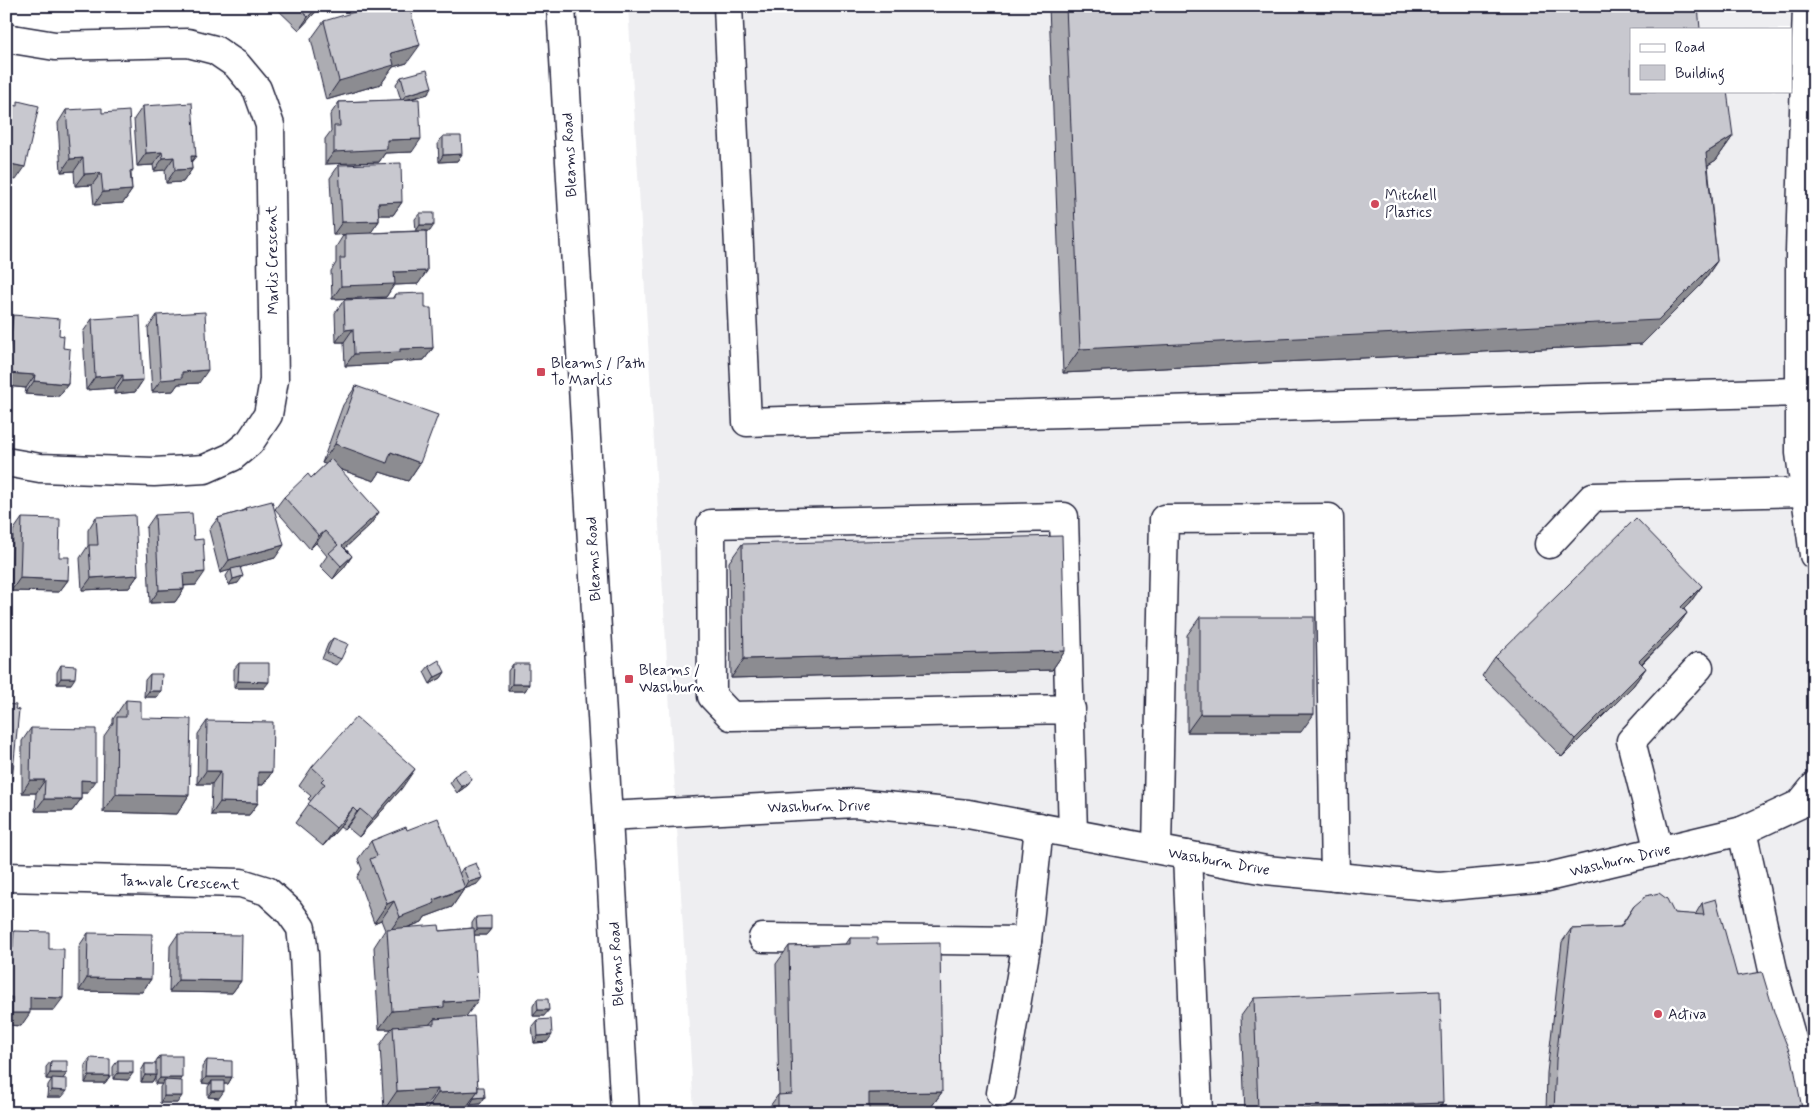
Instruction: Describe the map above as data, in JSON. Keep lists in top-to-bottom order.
{
  "streets": {
    "street": [
      "Bleams Road",
      "Marlis Crescent",
      "Washburn Drive",
      "Tamvale Crescent"
    ]
  },
  "crossings": [
    ["Bleams Road", "Washburn Drive"]
  ],
  "places": {
    "other": ["Mitchell Plastics", "Activa"],
    "transit": ["Bleams / Path To Marlis", "Bleams / Washburn"]
  },
  "legend": ["Road", "Building"]
}
